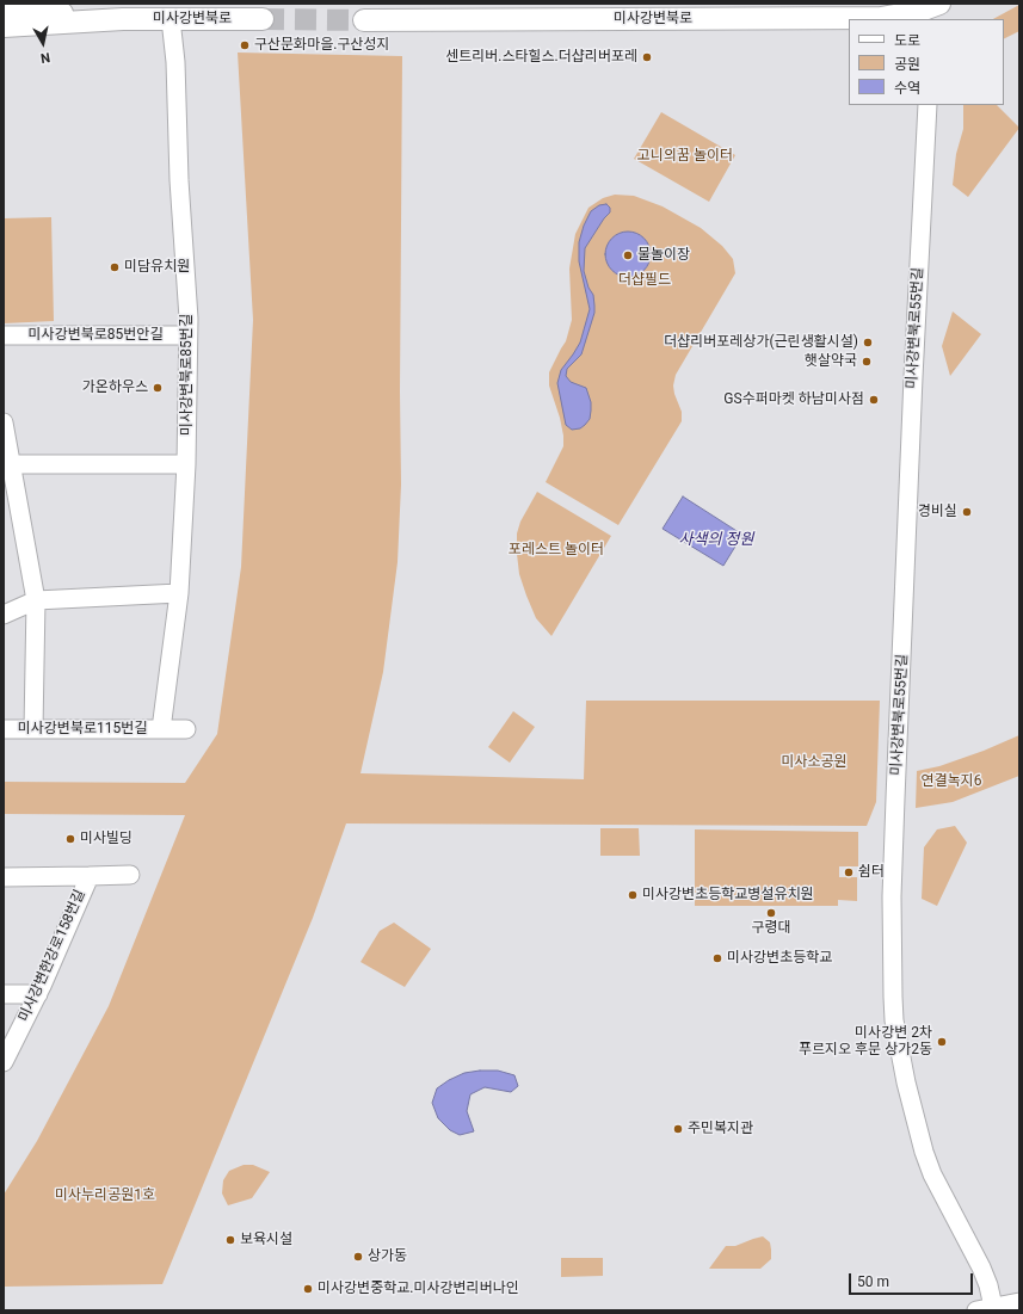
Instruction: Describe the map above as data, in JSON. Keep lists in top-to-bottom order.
{
  "streets": {
    "main road": ["미사강변북로"],
    "street": [
      "미사강변북로55번길",
      "미사강변북로85번안길",
      "미사강변북로85번길",
      "미사강변북로115번길",
      "미사강변한강로158번길"
    ]
  },
  "crossings": [
    ["미사강변북로", "미사강변북로85번길"],
    ["미사강변북로85번안길", "미사강변북로85번길"],
    ["미사강변북로85번길", "미사강변북로115번길"]
  ],
  "water": ["사색의 정원"],
  "parks": [
    "고니의꿈 놀이터",
    "더샵필드",
    "포레스트 놀이터",
    "미사소공원",
    "연결녹지6",
    "미사누리공원1호"
  ],
  "places": [
    "구산문화마을.구산성지",
    "센트리버.스타힐스.더샵리버포레",
    "물놀이장",
    "미담유치원",
    "더샵리버포레상가(근린생활시설)",
    "햇살약국",
    "가온하우스",
    "GS수퍼마켓 하남미사점",
    "경비실",
    "미사빌딩",
    "쉼터",
    "미사강변초등학교병설유치원",
    "구령대",
    "미사강변초등학교",
    "미사강변 2차 푸르지오 후문 상가2동",
    "주민복지관",
    "보육시설",
    "상가동",
    "미사강변중학교.미사강변리버나인"
  ],
  "legend": ["도로", "공원", "수역"],
  "scale_bar": "50 m",
  "north": "bottom"
}
